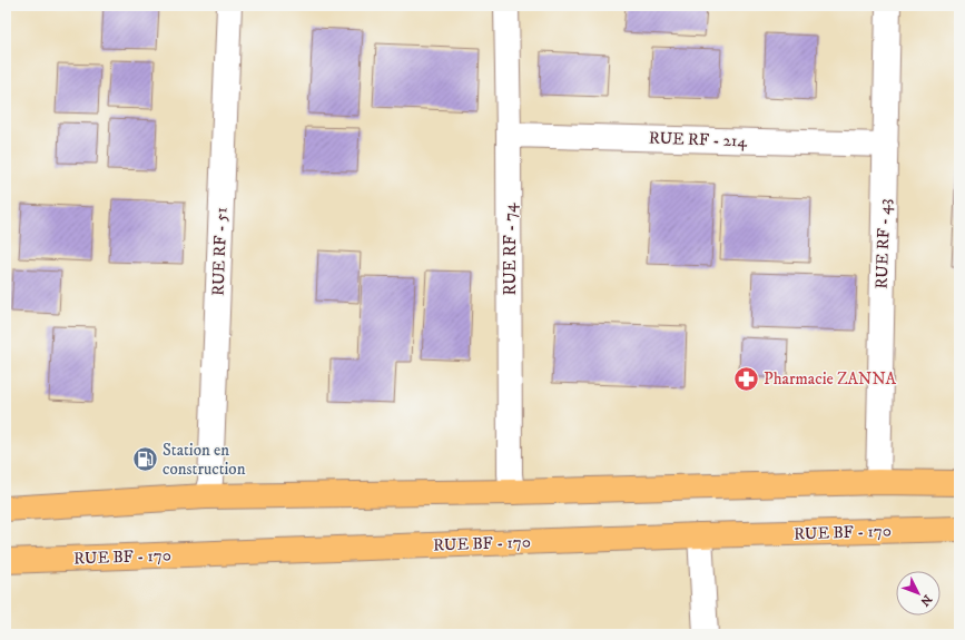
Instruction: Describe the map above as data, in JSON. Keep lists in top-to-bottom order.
{
  "streets": {
    "main road": ["RUE BF - 170"],
    "street": [
      "RUE RF - 214",
      "RUE RF - 43",
      "RUE RF - 74",
      "RUE RF - 51"
    ]
  },
  "crossings": [
    ["RUE RF - 214", "RUE RF - 43"],
    ["RUE RF - 214", "RUE RF - 74"]
  ],
  "places": {
    "pharmacy": ["Pharmacie ZANNA"],
    "fuel station": ["Station en construction"]
  },
  "north": "bottom right"
}
